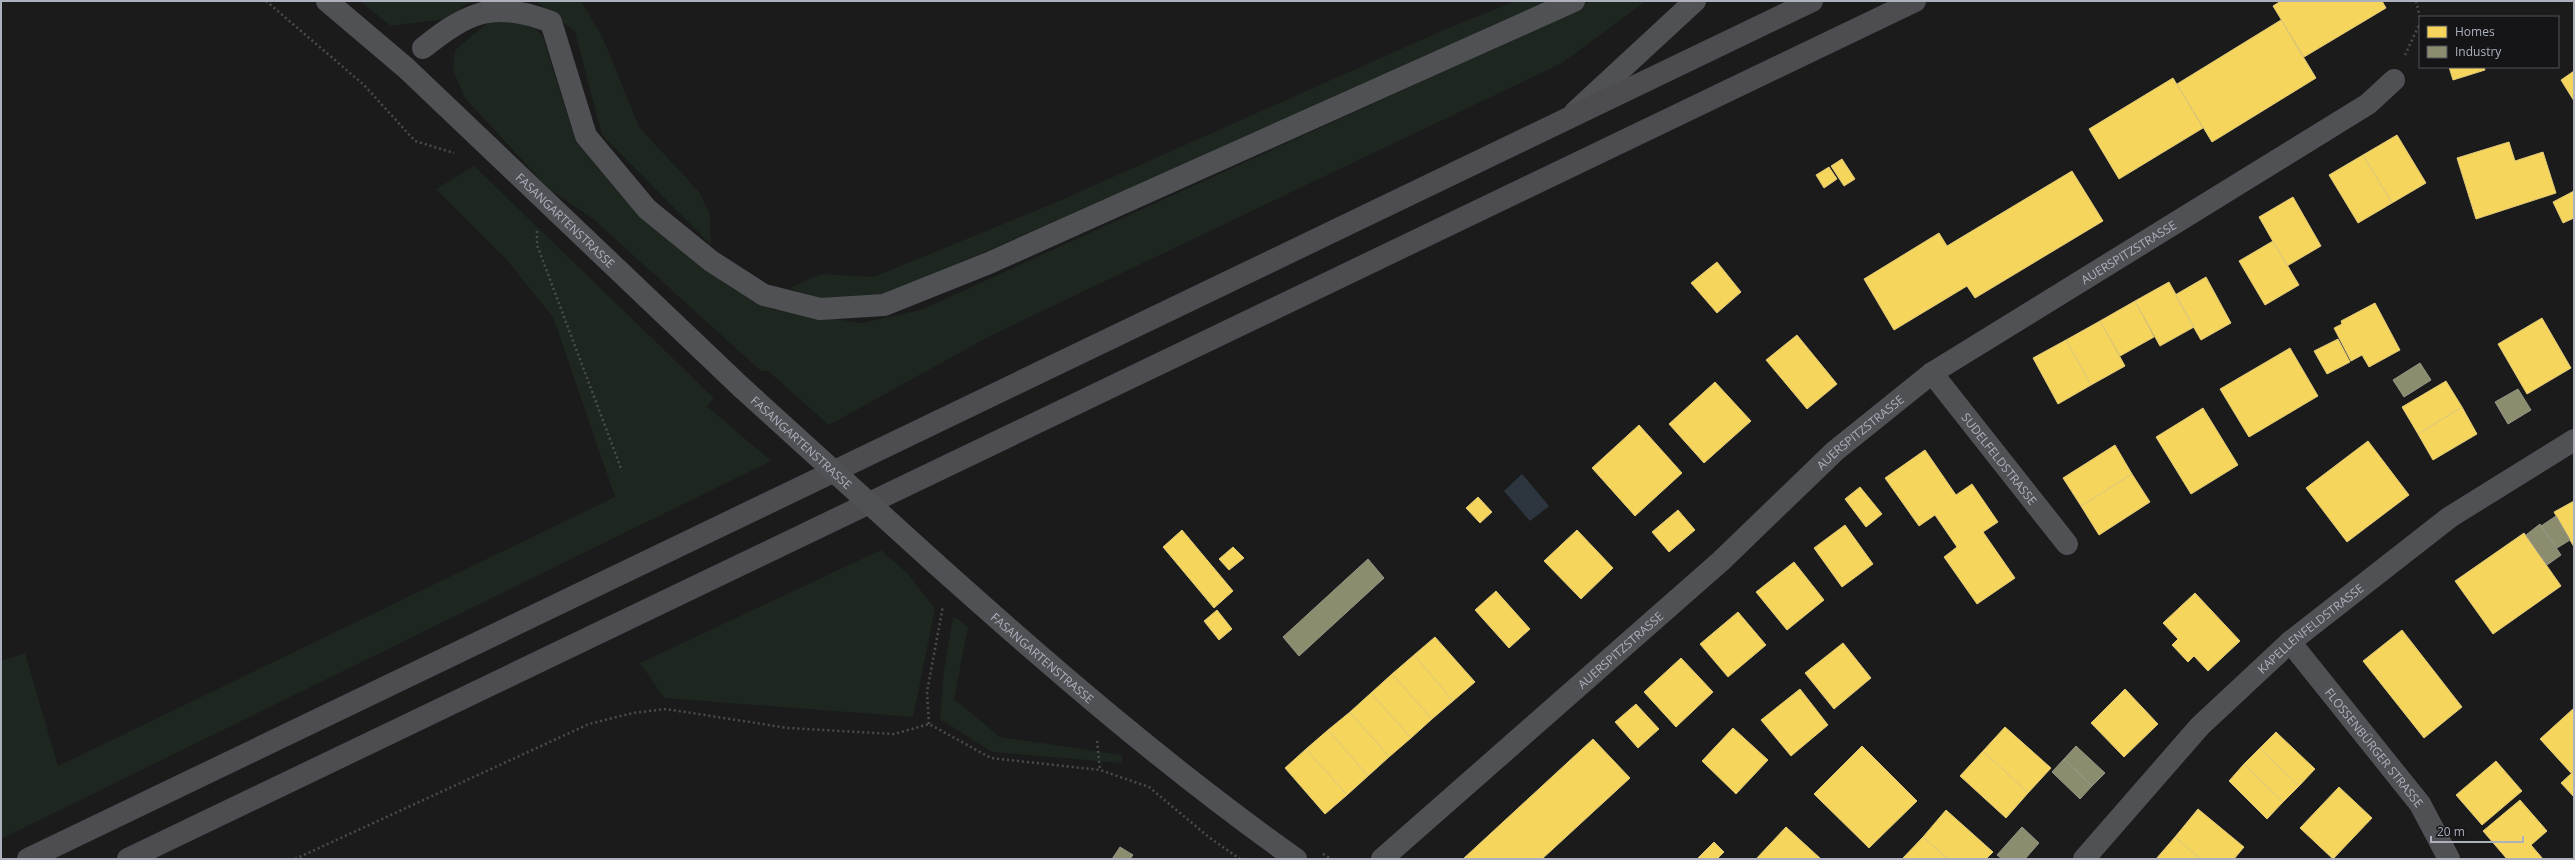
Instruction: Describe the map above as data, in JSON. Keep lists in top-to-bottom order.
{
  "streets": {
    "street": [
      "FASANGARTENSTRASSE",
      "AUERSPITZSTRASSE",
      "SUDELFELDSTRASSE",
      "KAPELLENFELDSTRASSE",
      "FLOSSENBÜRGER STRASSE"
    ]
  },
  "crossings": [
    ["AUERSPITZSTRASSE", "SUDELFELDSTRASSE"],
    ["KAPELLENFELDSTRASSE", "FLOSSENBÜRGER STRASSE"]
  ],
  "legend": ["Homes", "Industry"],
  "scale_bar": "20 m"
}
